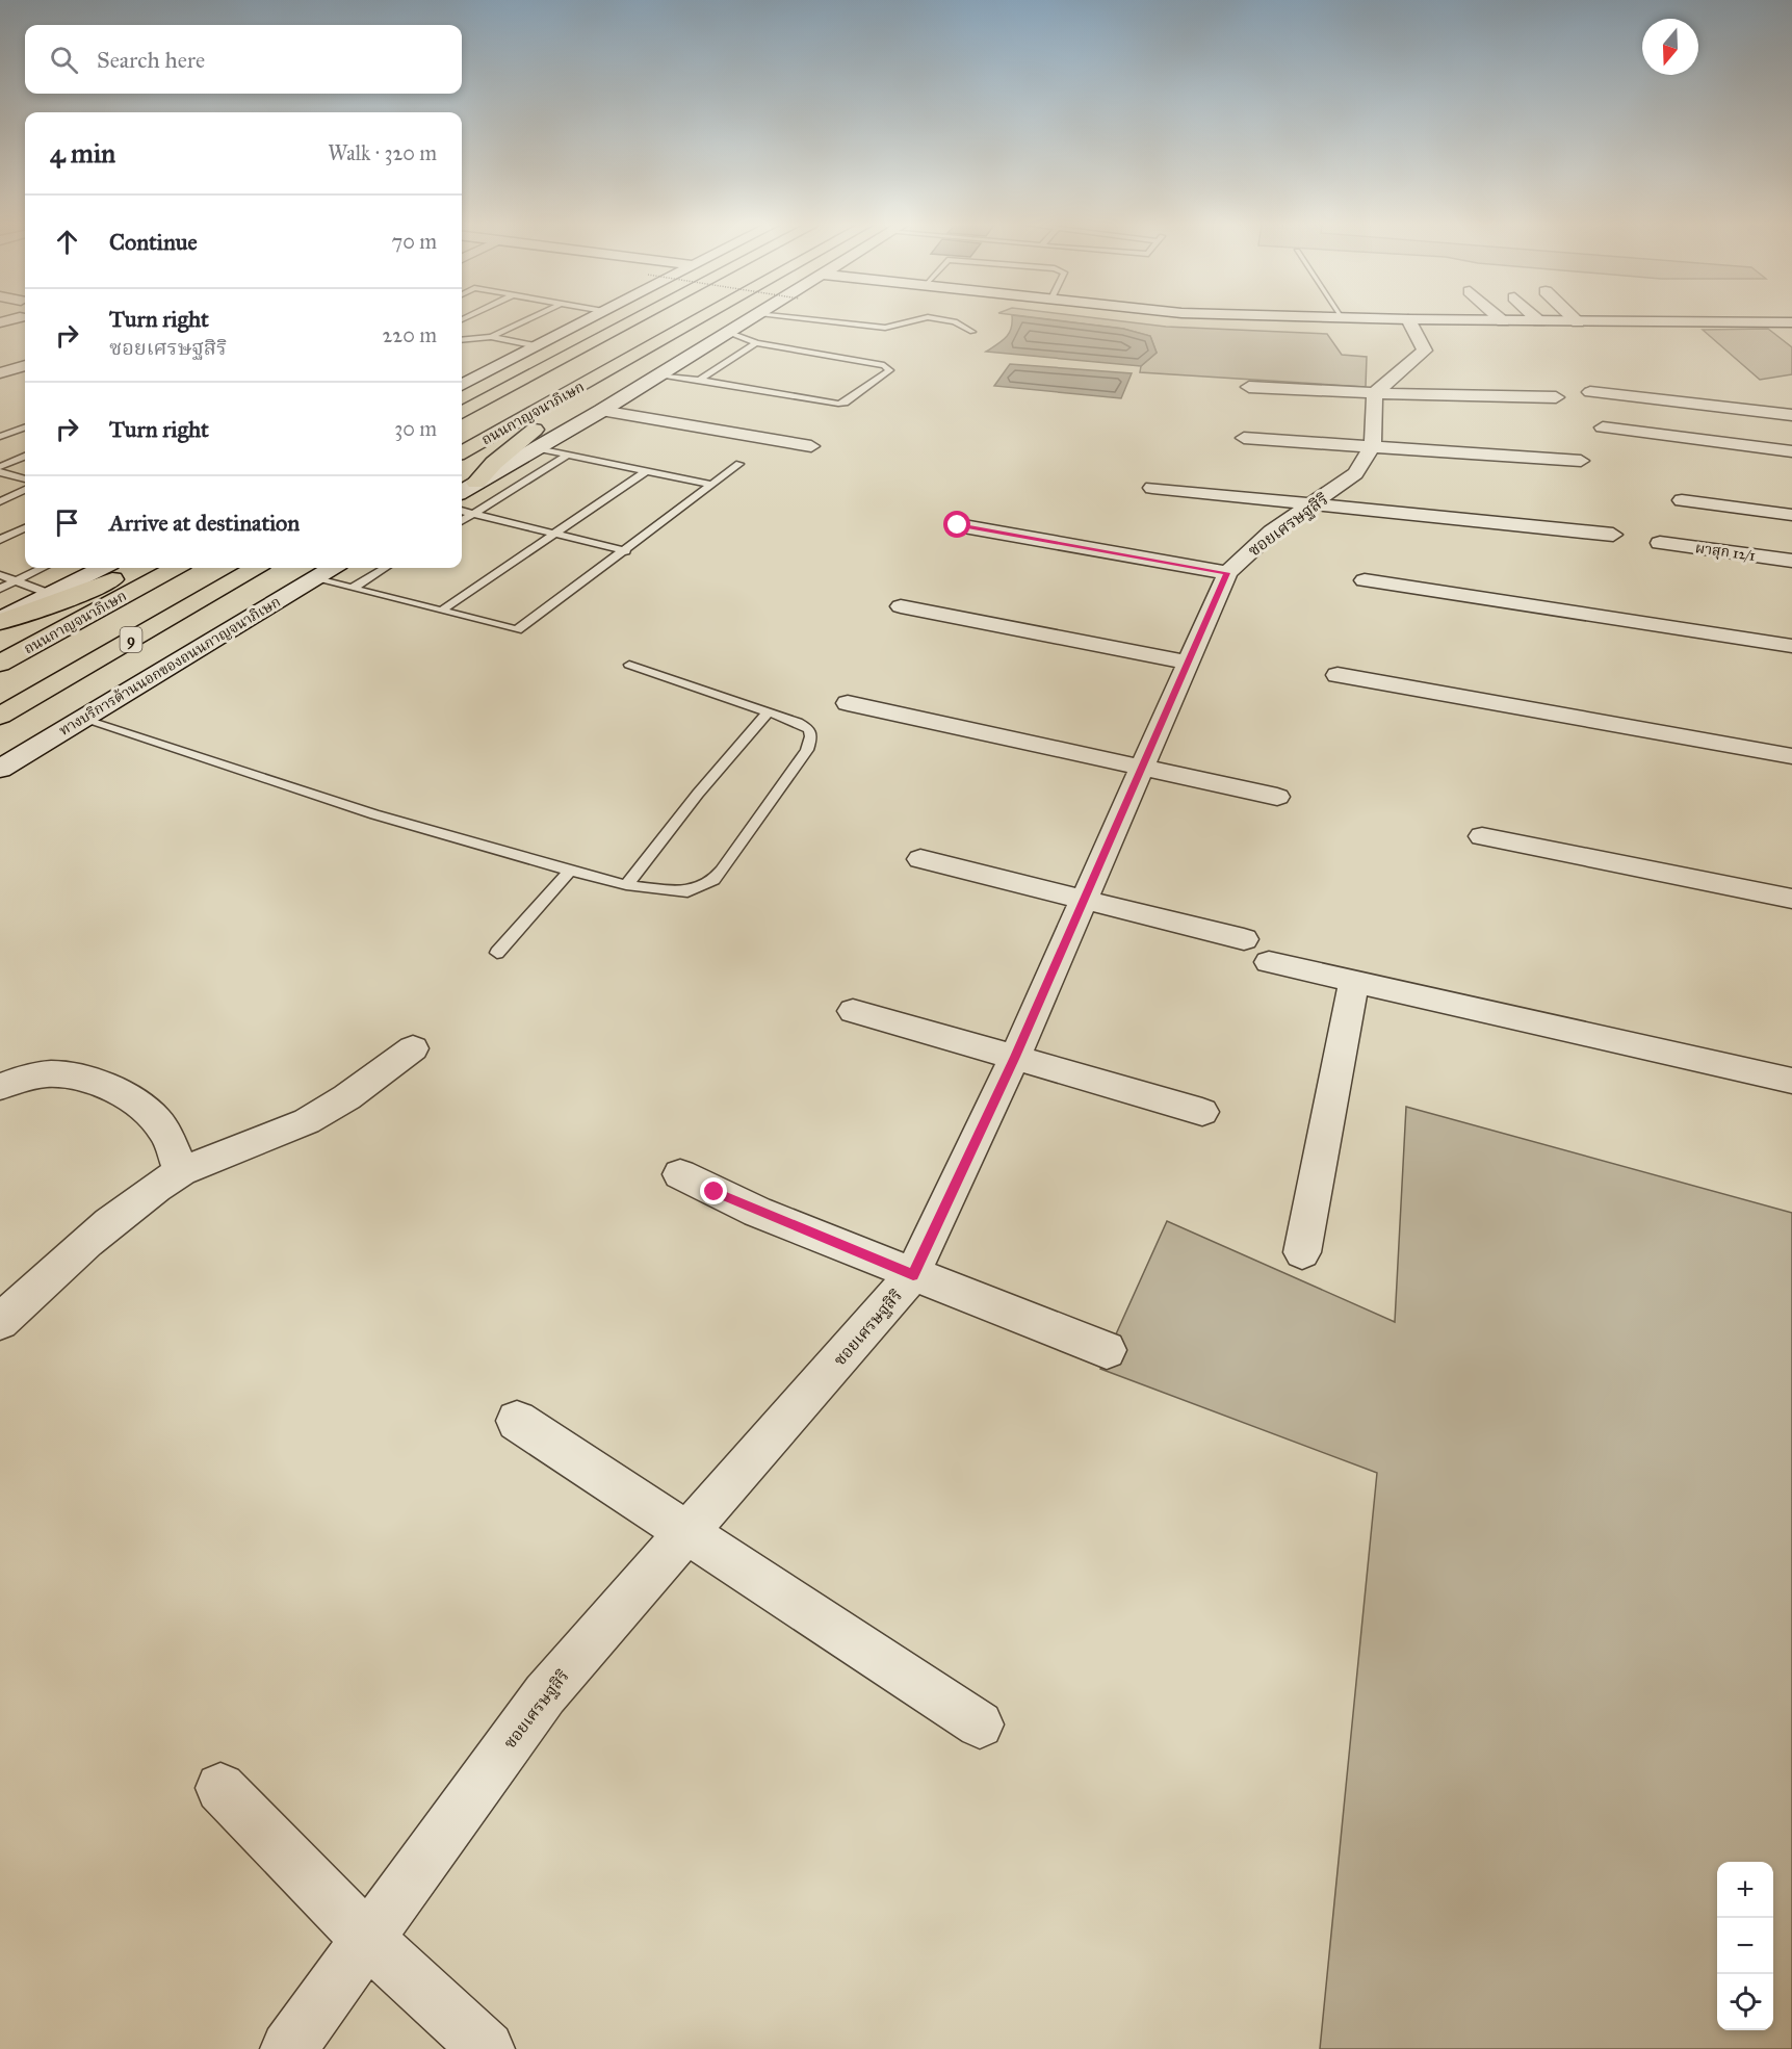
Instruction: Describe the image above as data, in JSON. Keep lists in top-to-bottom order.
{
  "streets": {
    "highway": ["ถนนกาญจนาภิเษก", "9"],
    "main road": ["ทางบริการด้านนอกของถนนกาญจนาภิเษก"],
    "street": ["ซอยเศรษฐสิริ", "ผาสุก 12/1"]
  },
  "north": "bottom",
  "page": {
    "search": "Search here",
    "heading": ["4 min", "Walk · 320 m"],
    "list": [
      ["Continue", "70 m"],
      ["Turn right", "ซอยเศรษฐสิริ", "220 m"],
      ["Turn right", "30 m"],
      "Arrive at destination"
    ],
    "map_buttons": ["+", "−"]
  }
}
